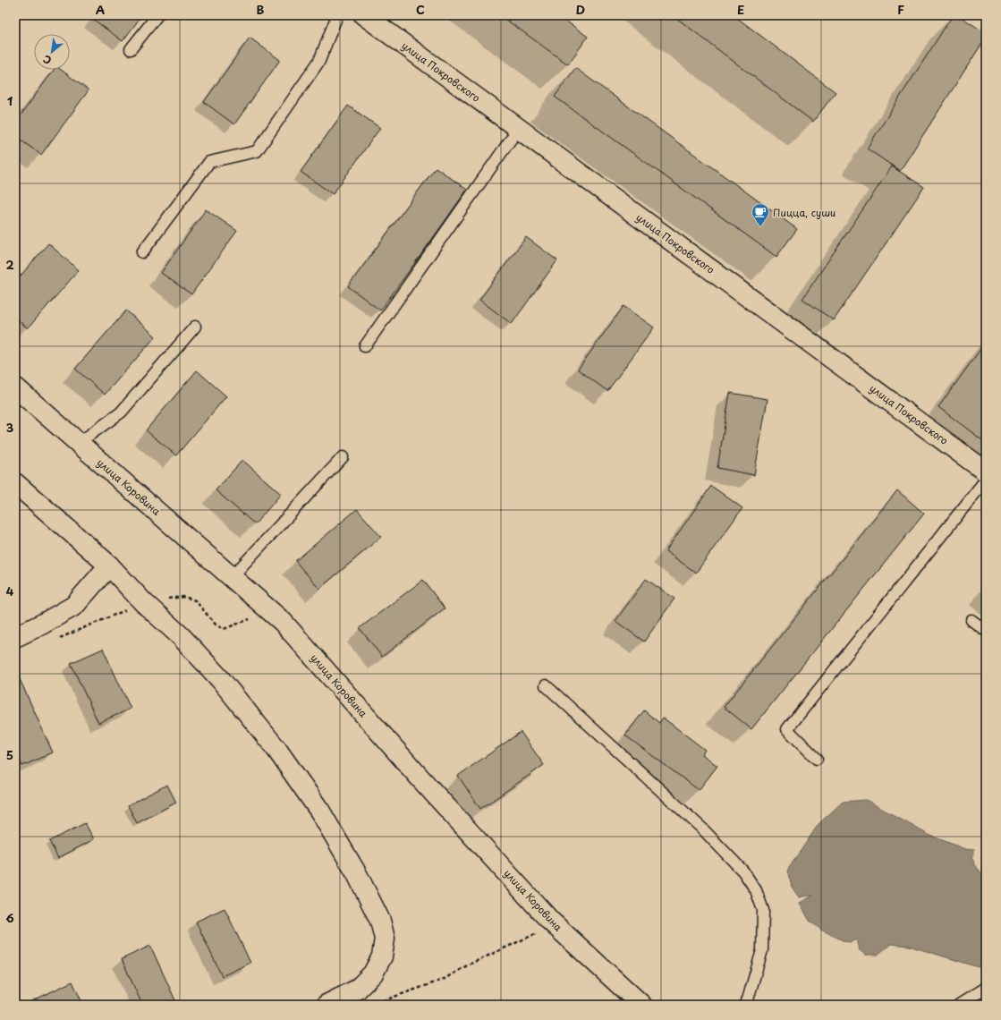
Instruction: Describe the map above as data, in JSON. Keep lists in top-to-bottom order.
{
  "streets": {
    "street": ["улица Покровского", "улица Коровина"]
  },
  "places": {
    "cafe": ["Пицца, суши"]
  },
  "north": "bottom left",
  "grid": {
    "columns": [
      "A",
      "B",
      "C",
      "D",
      "E",
      "F"
    ],
    "rows": [
      "1",
      "2",
      "3",
      "4",
      "5",
      "6"
    ]
  }
}
